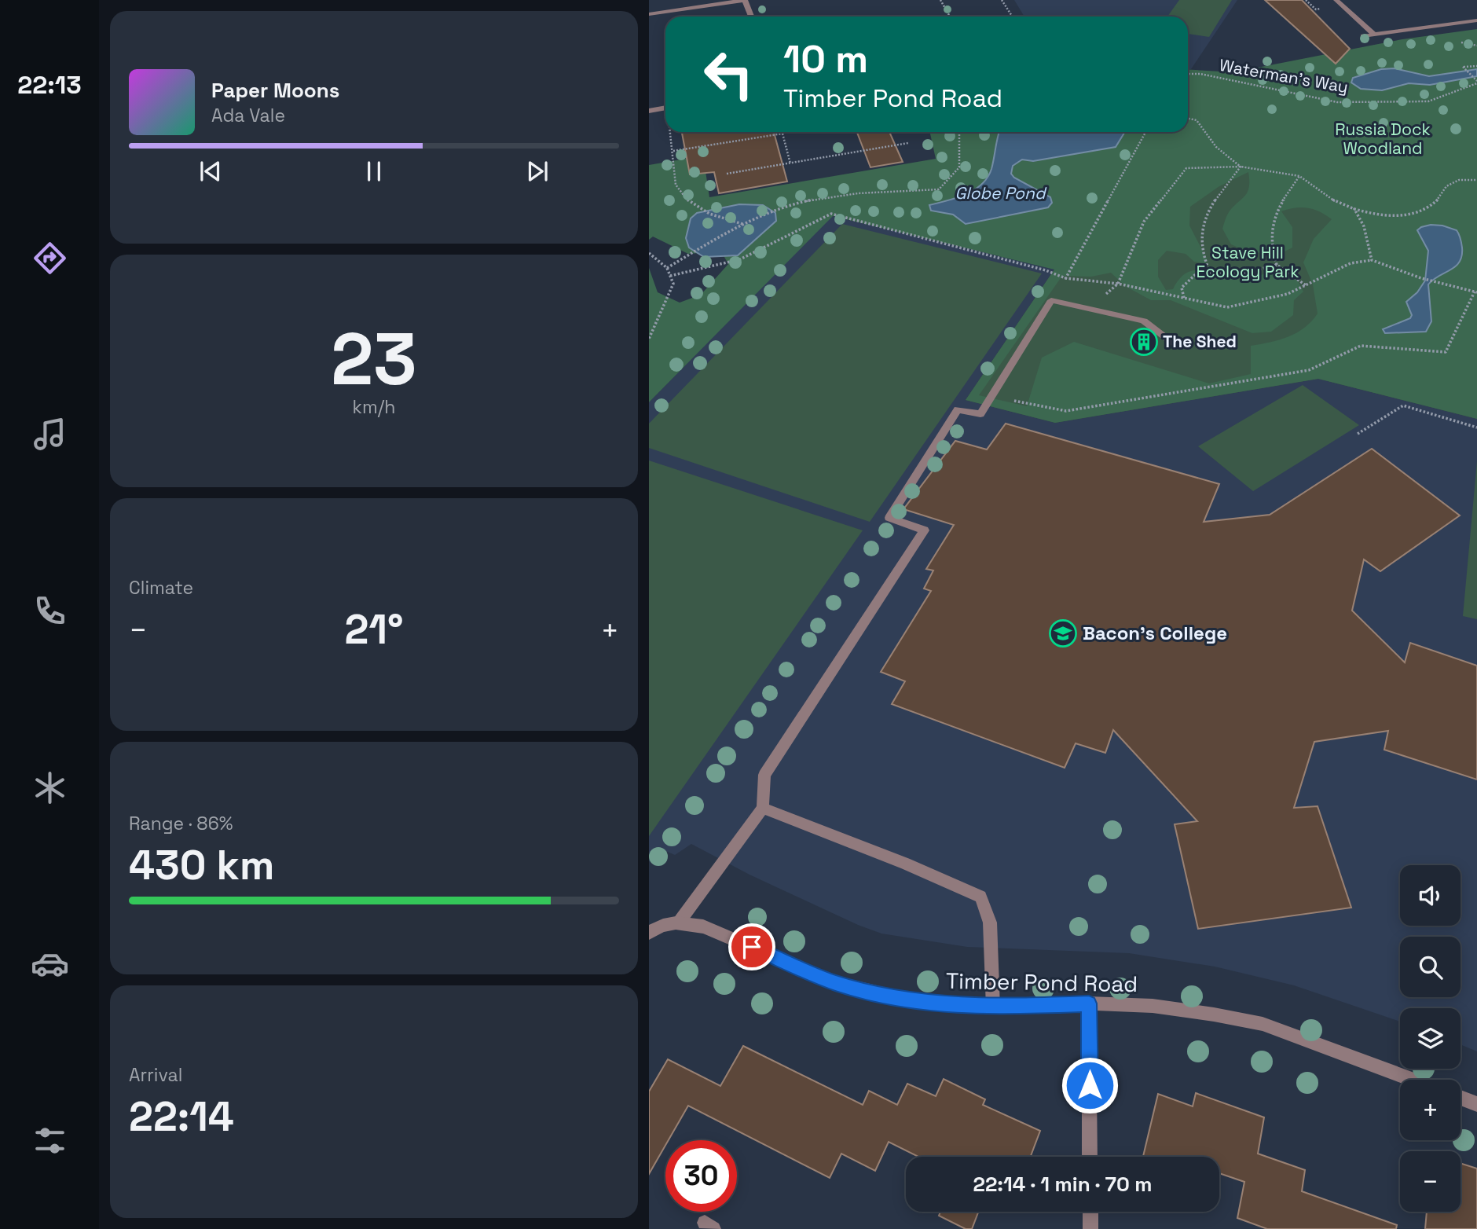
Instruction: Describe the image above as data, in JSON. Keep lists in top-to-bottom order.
{
  "streets": {
    "street": ["Timber Pond Road"],
    "path": ["Waterman's Way"]
  },
  "water": ["Globe Pond"],
  "parks": ["Russia Dock Woodland", "Stave Hill Ecology Park"],
  "places": {
    "building": ["The Shed"],
    "school or university": ["Bacon's College"]
  },
  "page": {
    "tabs": "22:13",
    "turn": ["10 m", "Timber Pond Road"],
    "song": ["Paper Moons", "Ada Vale"],
    "tile": [
      ["23", "km/h"],
      "Climate",
      ["Range · 86%", "430 km"],
      ["Arrival", "22:14"]
    ],
    "heat": ["−", "21°", "+"],
    "map_buttons": ["+", "−"],
    "limit": "30",
    "trip": "22:14 · 1 min · 70 m"
  }
}
